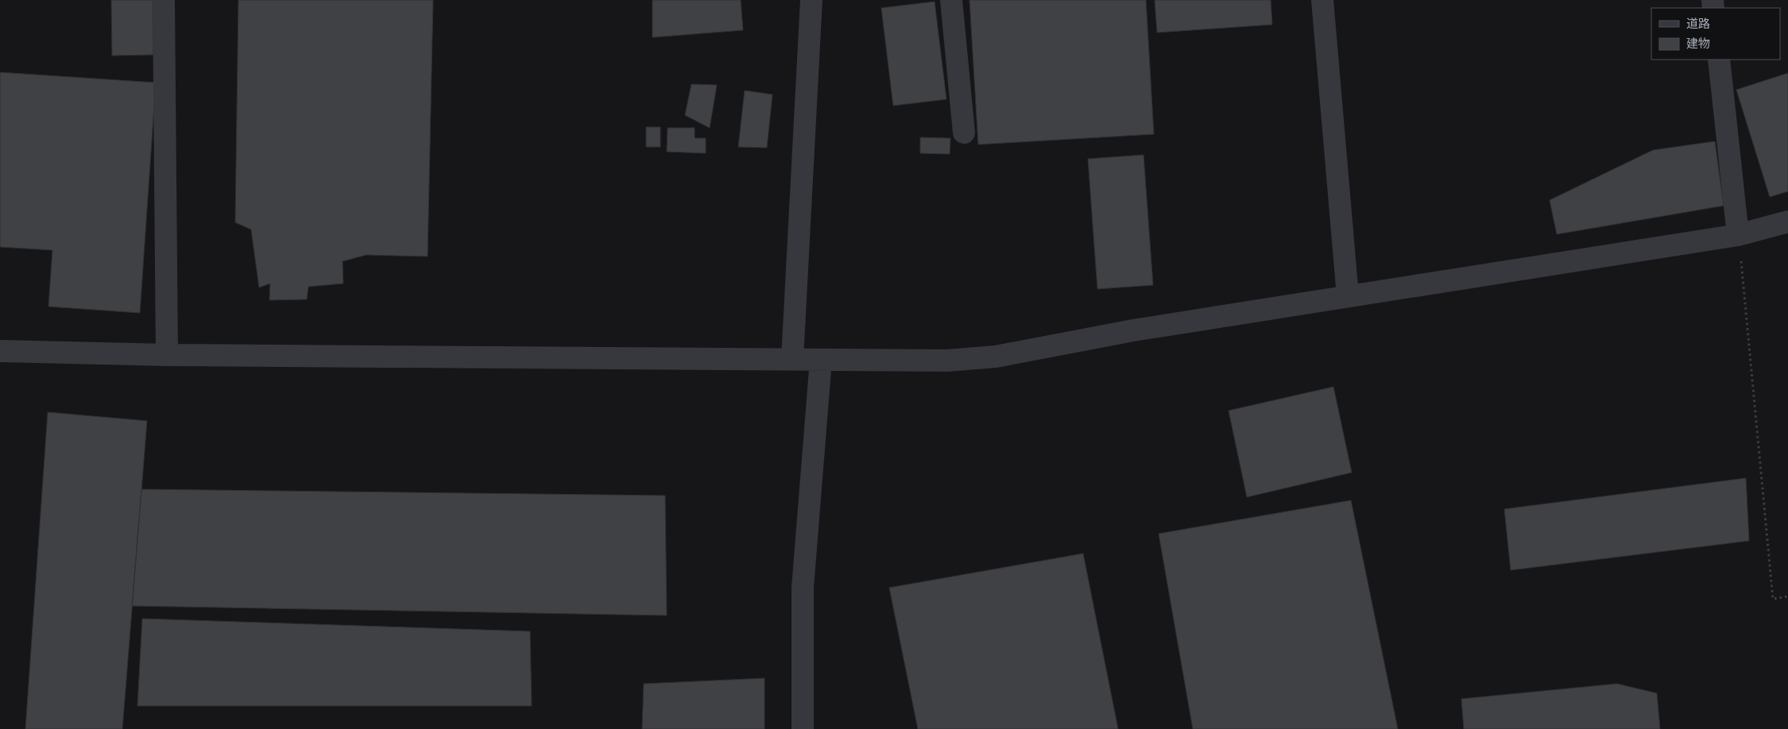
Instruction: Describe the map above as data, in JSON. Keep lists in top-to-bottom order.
{
  "legend": ["道路", "建物"]
}
